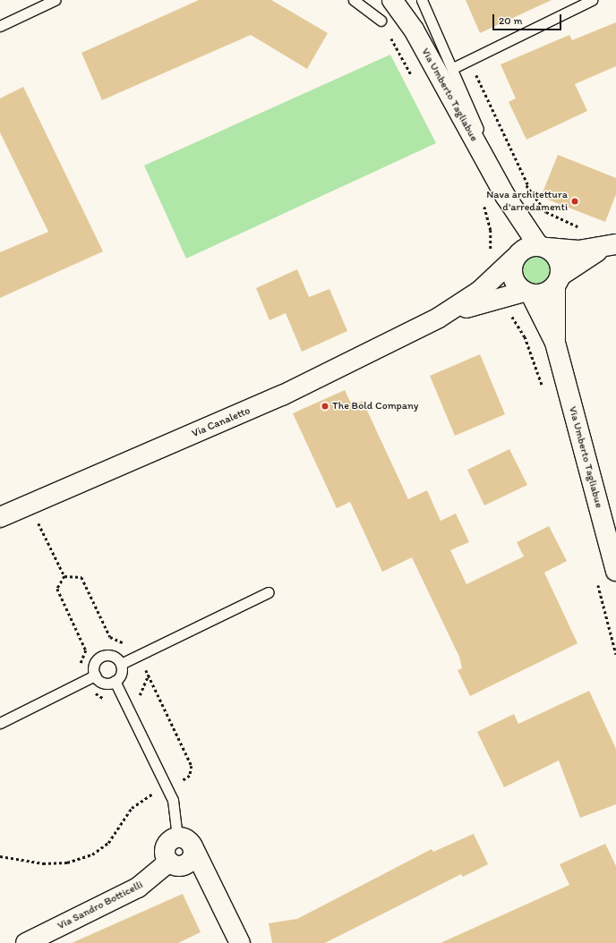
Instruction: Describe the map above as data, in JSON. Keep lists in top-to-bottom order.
{
  "streets": {
    "street": ["Via Umberto Tagliabue", "Via Canaletto", "Via Sandro Botticelli"]
  },
  "crossings": [
    ["Via Umberto Tagliabue", "Via Canaletto"]
  ],
  "places": ["Nava architettura d'arredamenti", "The Bold Company"],
  "scale_bar": "20 m"
}
